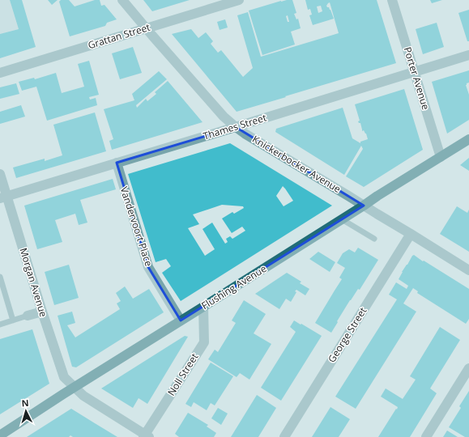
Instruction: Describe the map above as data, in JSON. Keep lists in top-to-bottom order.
{
  "streets": {
    "main road": ["Flushing Avenue"],
    "street": [
      "Grattan Street",
      "Porter Avenue",
      "Thames Street",
      "Knickerbocker Avenue",
      "Vandervoort Place",
      "Morgan Avenue",
      "George Street",
      "Noll Street"
    ]
  },
  "crossings": [
    ["Grattan Street", "Knickerbocker Avenue"],
    ["Porter Avenue", "Thames Street"],
    ["Porter Avenue", "Flushing Avenue"],
    ["Thames Street", "Knickerbocker Avenue"],
    ["Thames Street", "Vandervoort Place"],
    ["Thames Street", "Morgan Avenue"],
    ["Knickerbocker Avenue", "Flushing Avenue"],
    ["Knickerbocker Avenue", "George Street"],
    ["Vandervoort Place", "Flushing Avenue"],
    ["Morgan Avenue", "Flushing Avenue"],
    ["Morgan Avenue", "Noll Street"],
    ["Flushing Avenue", "Noll Street"]
  ],
  "north": "top"
}
